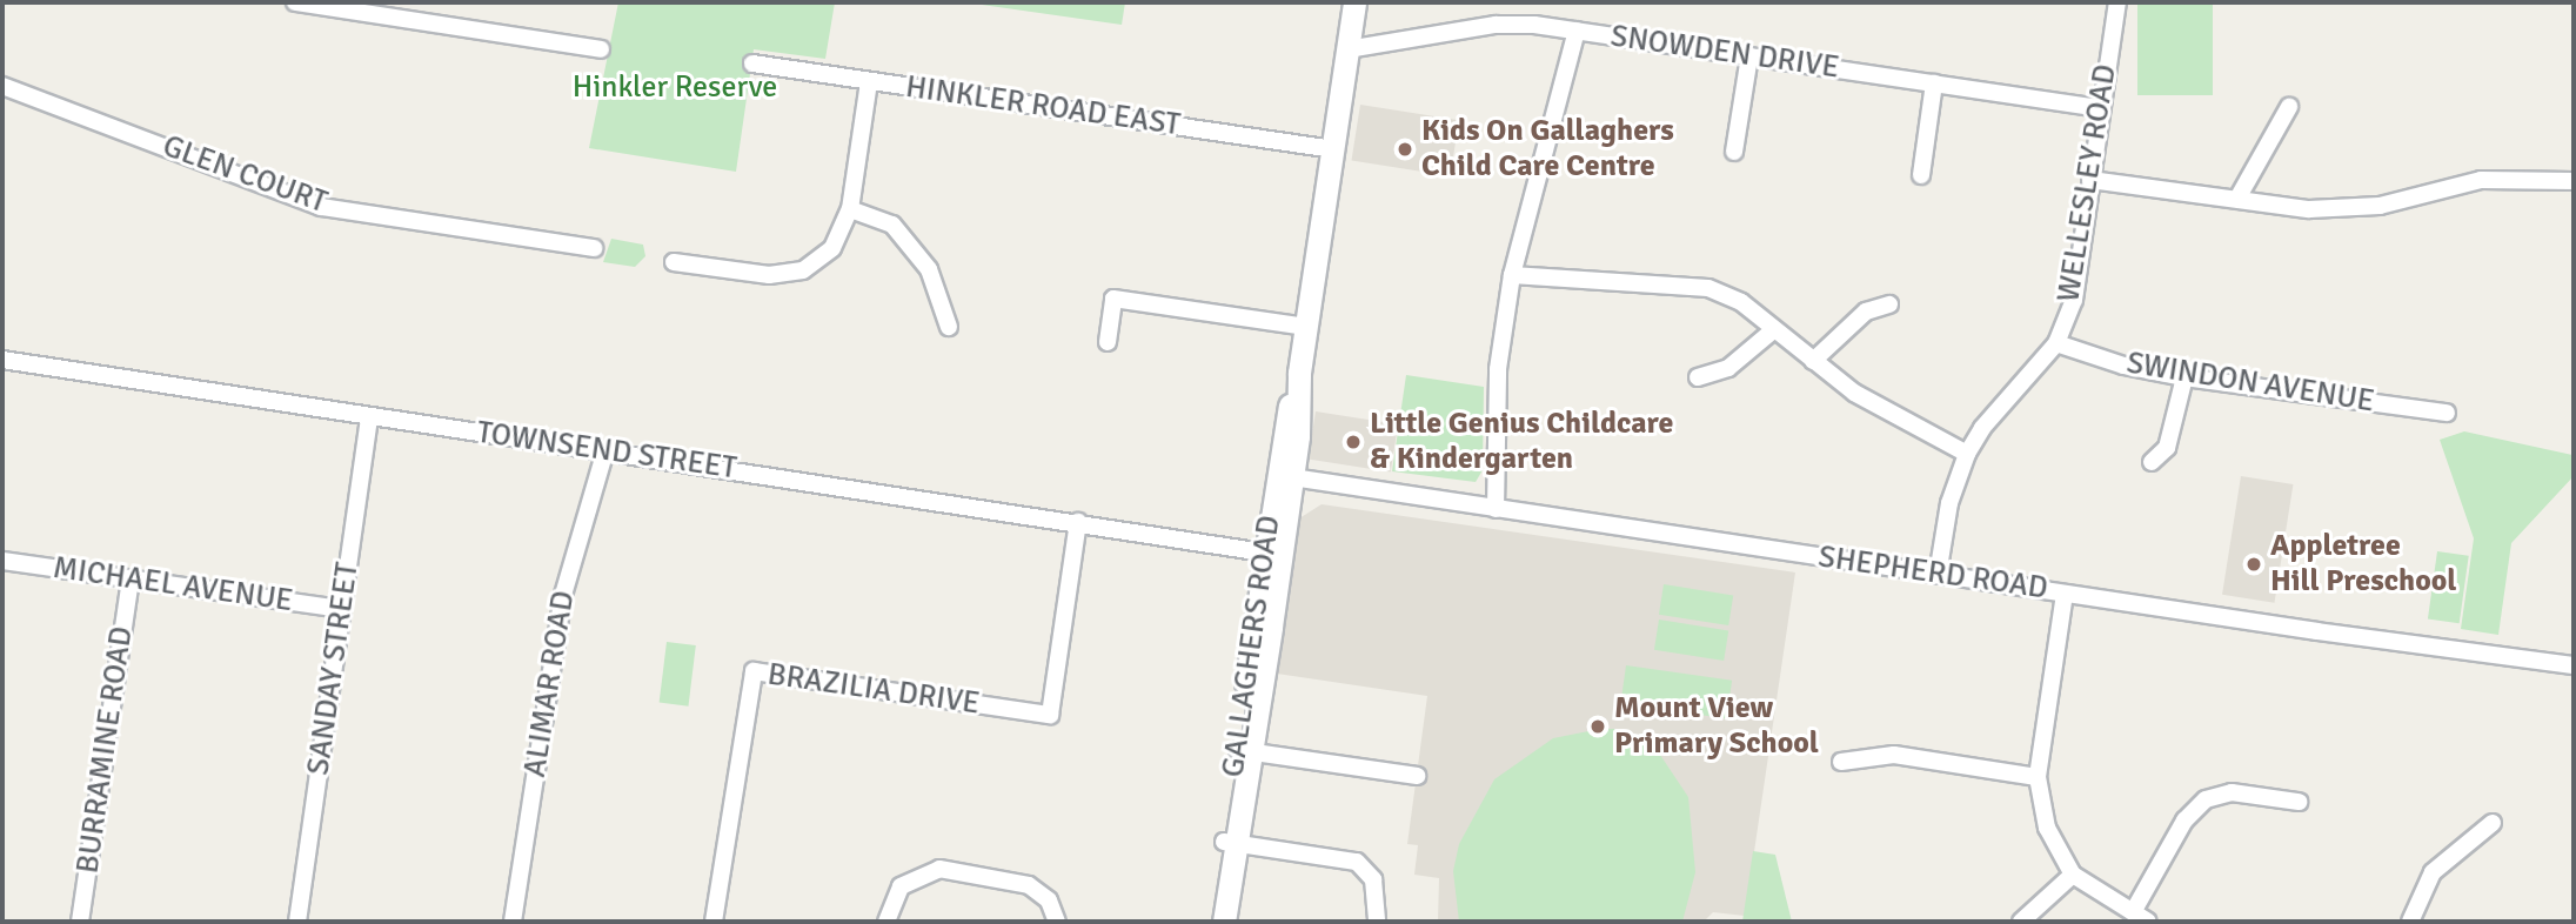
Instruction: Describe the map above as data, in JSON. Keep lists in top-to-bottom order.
{
  "streets": {
    "street": [
      "SNOWDEN DRIVE",
      "HINKLER ROAD EAST",
      "GLEN COURT",
      "WELLESLEY ROAD",
      "SWINDON AVENUE",
      "TOWNSEND STREET",
      "SHEPHERD ROAD",
      "MICHAEL AVENUE",
      "GALLAGHERS ROAD",
      "SANDAY STREET",
      "ALIMAR ROAD",
      "BRAZILIA DRIVE",
      "BURRAMINE ROAD"
    ]
  },
  "crossings": [
    ["SNOWDEN DRIVE", "WELLESLEY ROAD"],
    ["SNOWDEN DRIVE", "GALLAGHERS ROAD"],
    ["HINKLER ROAD EAST", "GALLAGHERS ROAD"],
    ["WELLESLEY ROAD", "SWINDON AVENUE"],
    ["WELLESLEY ROAD", "SHEPHERD ROAD"],
    ["TOWNSEND STREET", "GALLAGHERS ROAD"],
    ["TOWNSEND STREET", "SANDAY STREET"],
    ["TOWNSEND STREET", "ALIMAR ROAD"],
    ["TOWNSEND STREET", "BRAZILIA DRIVE"],
    ["SHEPHERD ROAD", "GALLAGHERS ROAD"],
    ["MICHAEL AVENUE", "SANDAY STREET"],
    ["MICHAEL AVENUE", "BURRAMINE ROAD"]
  ],
  "parks": ["Hinkler Reserve"],
  "places": [
    "Kids On Gallaghers Child Care Centre",
    "Little Genius Childcare & Kindergarten",
    "Appletree Hill Preschool",
    "Mount View Primary School"
  ]
}
